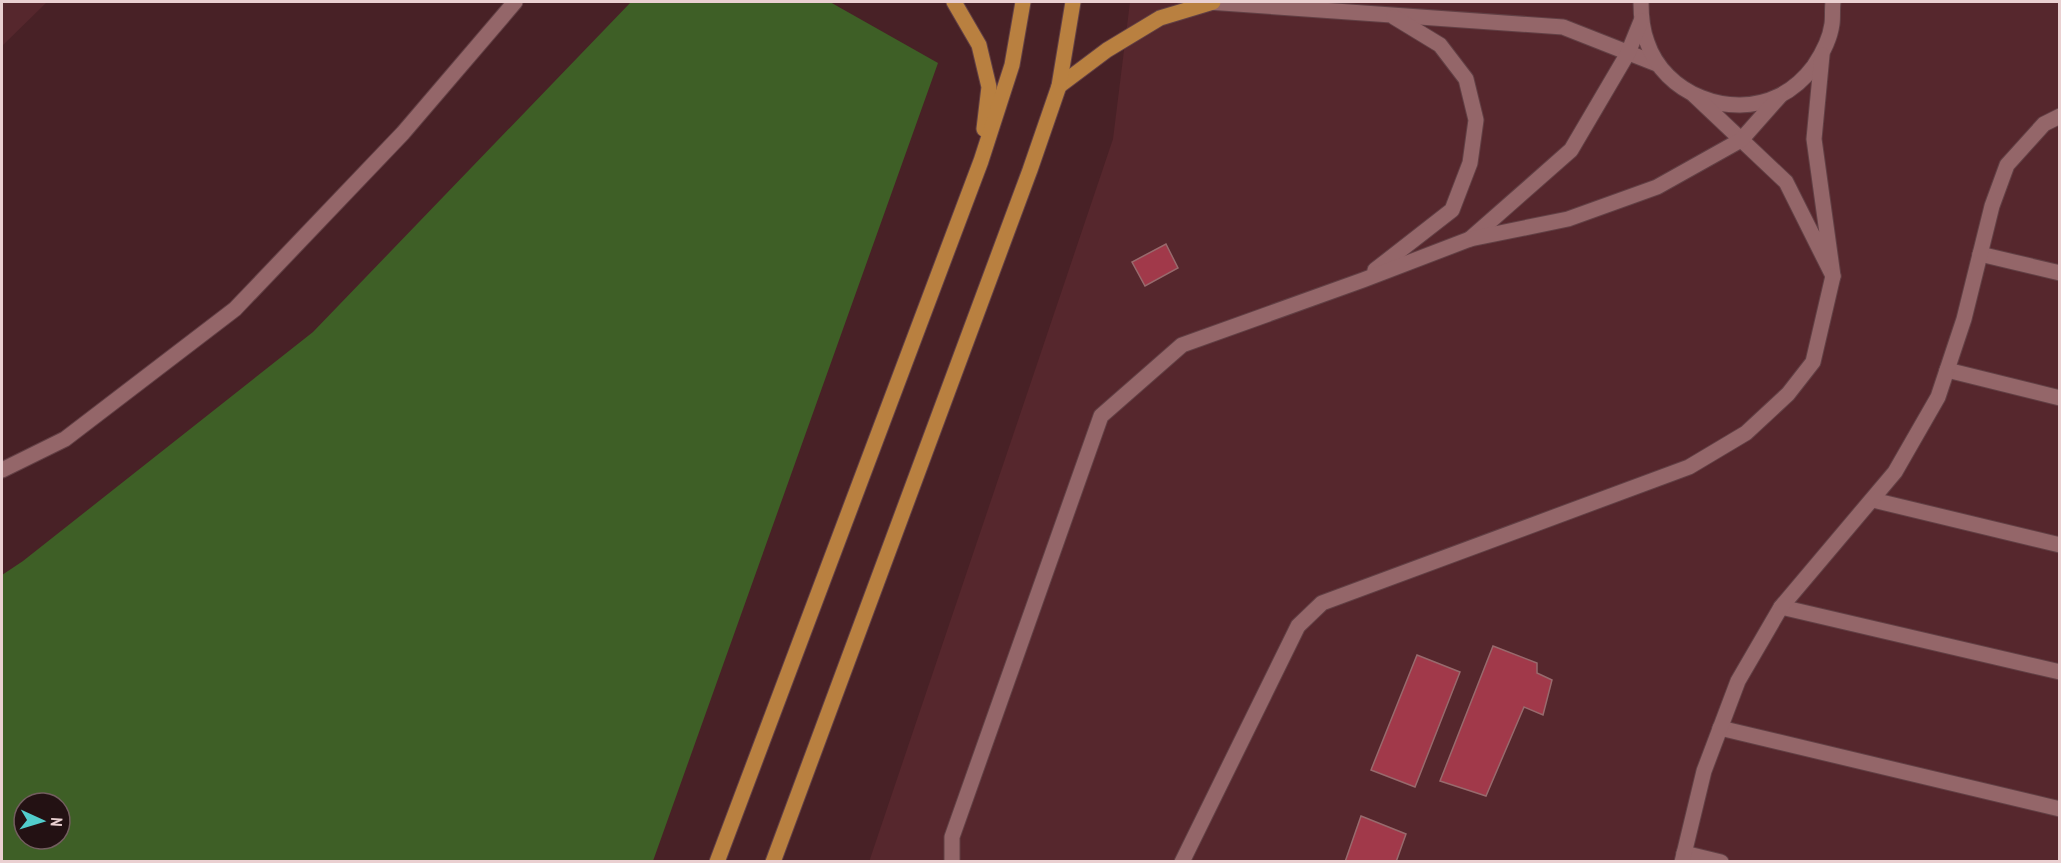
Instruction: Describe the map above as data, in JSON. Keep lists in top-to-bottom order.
{
  "north": "right"
}
